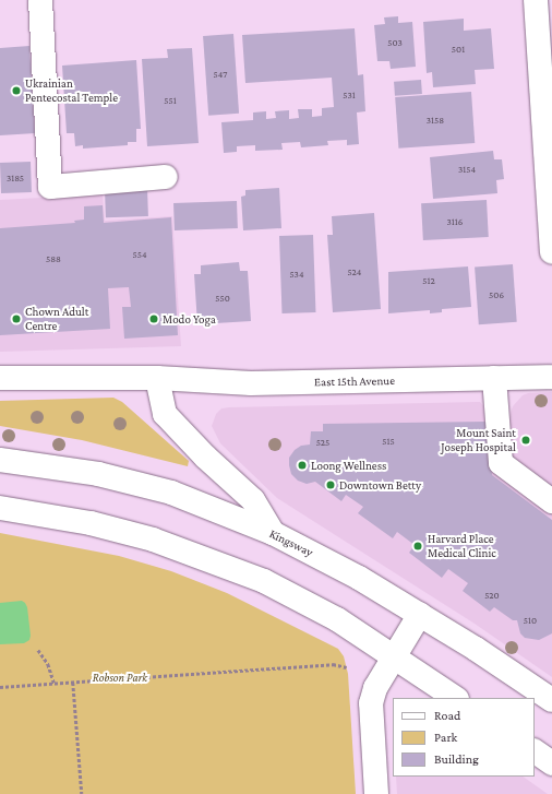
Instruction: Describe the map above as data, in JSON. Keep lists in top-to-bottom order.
{
  "streets": {
    "street": ["East 15th Avenue", "Kingsway"]
  },
  "parks": ["Robson Park"],
  "places": [
    "Ukrainian Pentecostal Temple",
    "Chown Adult Centre",
    "Modo Yoga",
    "Mount Saint Joseph Hospital",
    "Loong Wellness",
    "Downtown Betty",
    "Harvard Place Medical Clinic"
  ],
  "house_numbers": [
    "503",
    "501",
    "547",
    "531",
    "551",
    "3158",
    "3154",
    "3185",
    "3116",
    "554",
    "588",
    "524",
    "534",
    "512",
    "506",
    "550",
    "515",
    "525",
    "520",
    "510"
  ],
  "legend": ["Road", "Park", "Building"]
}
